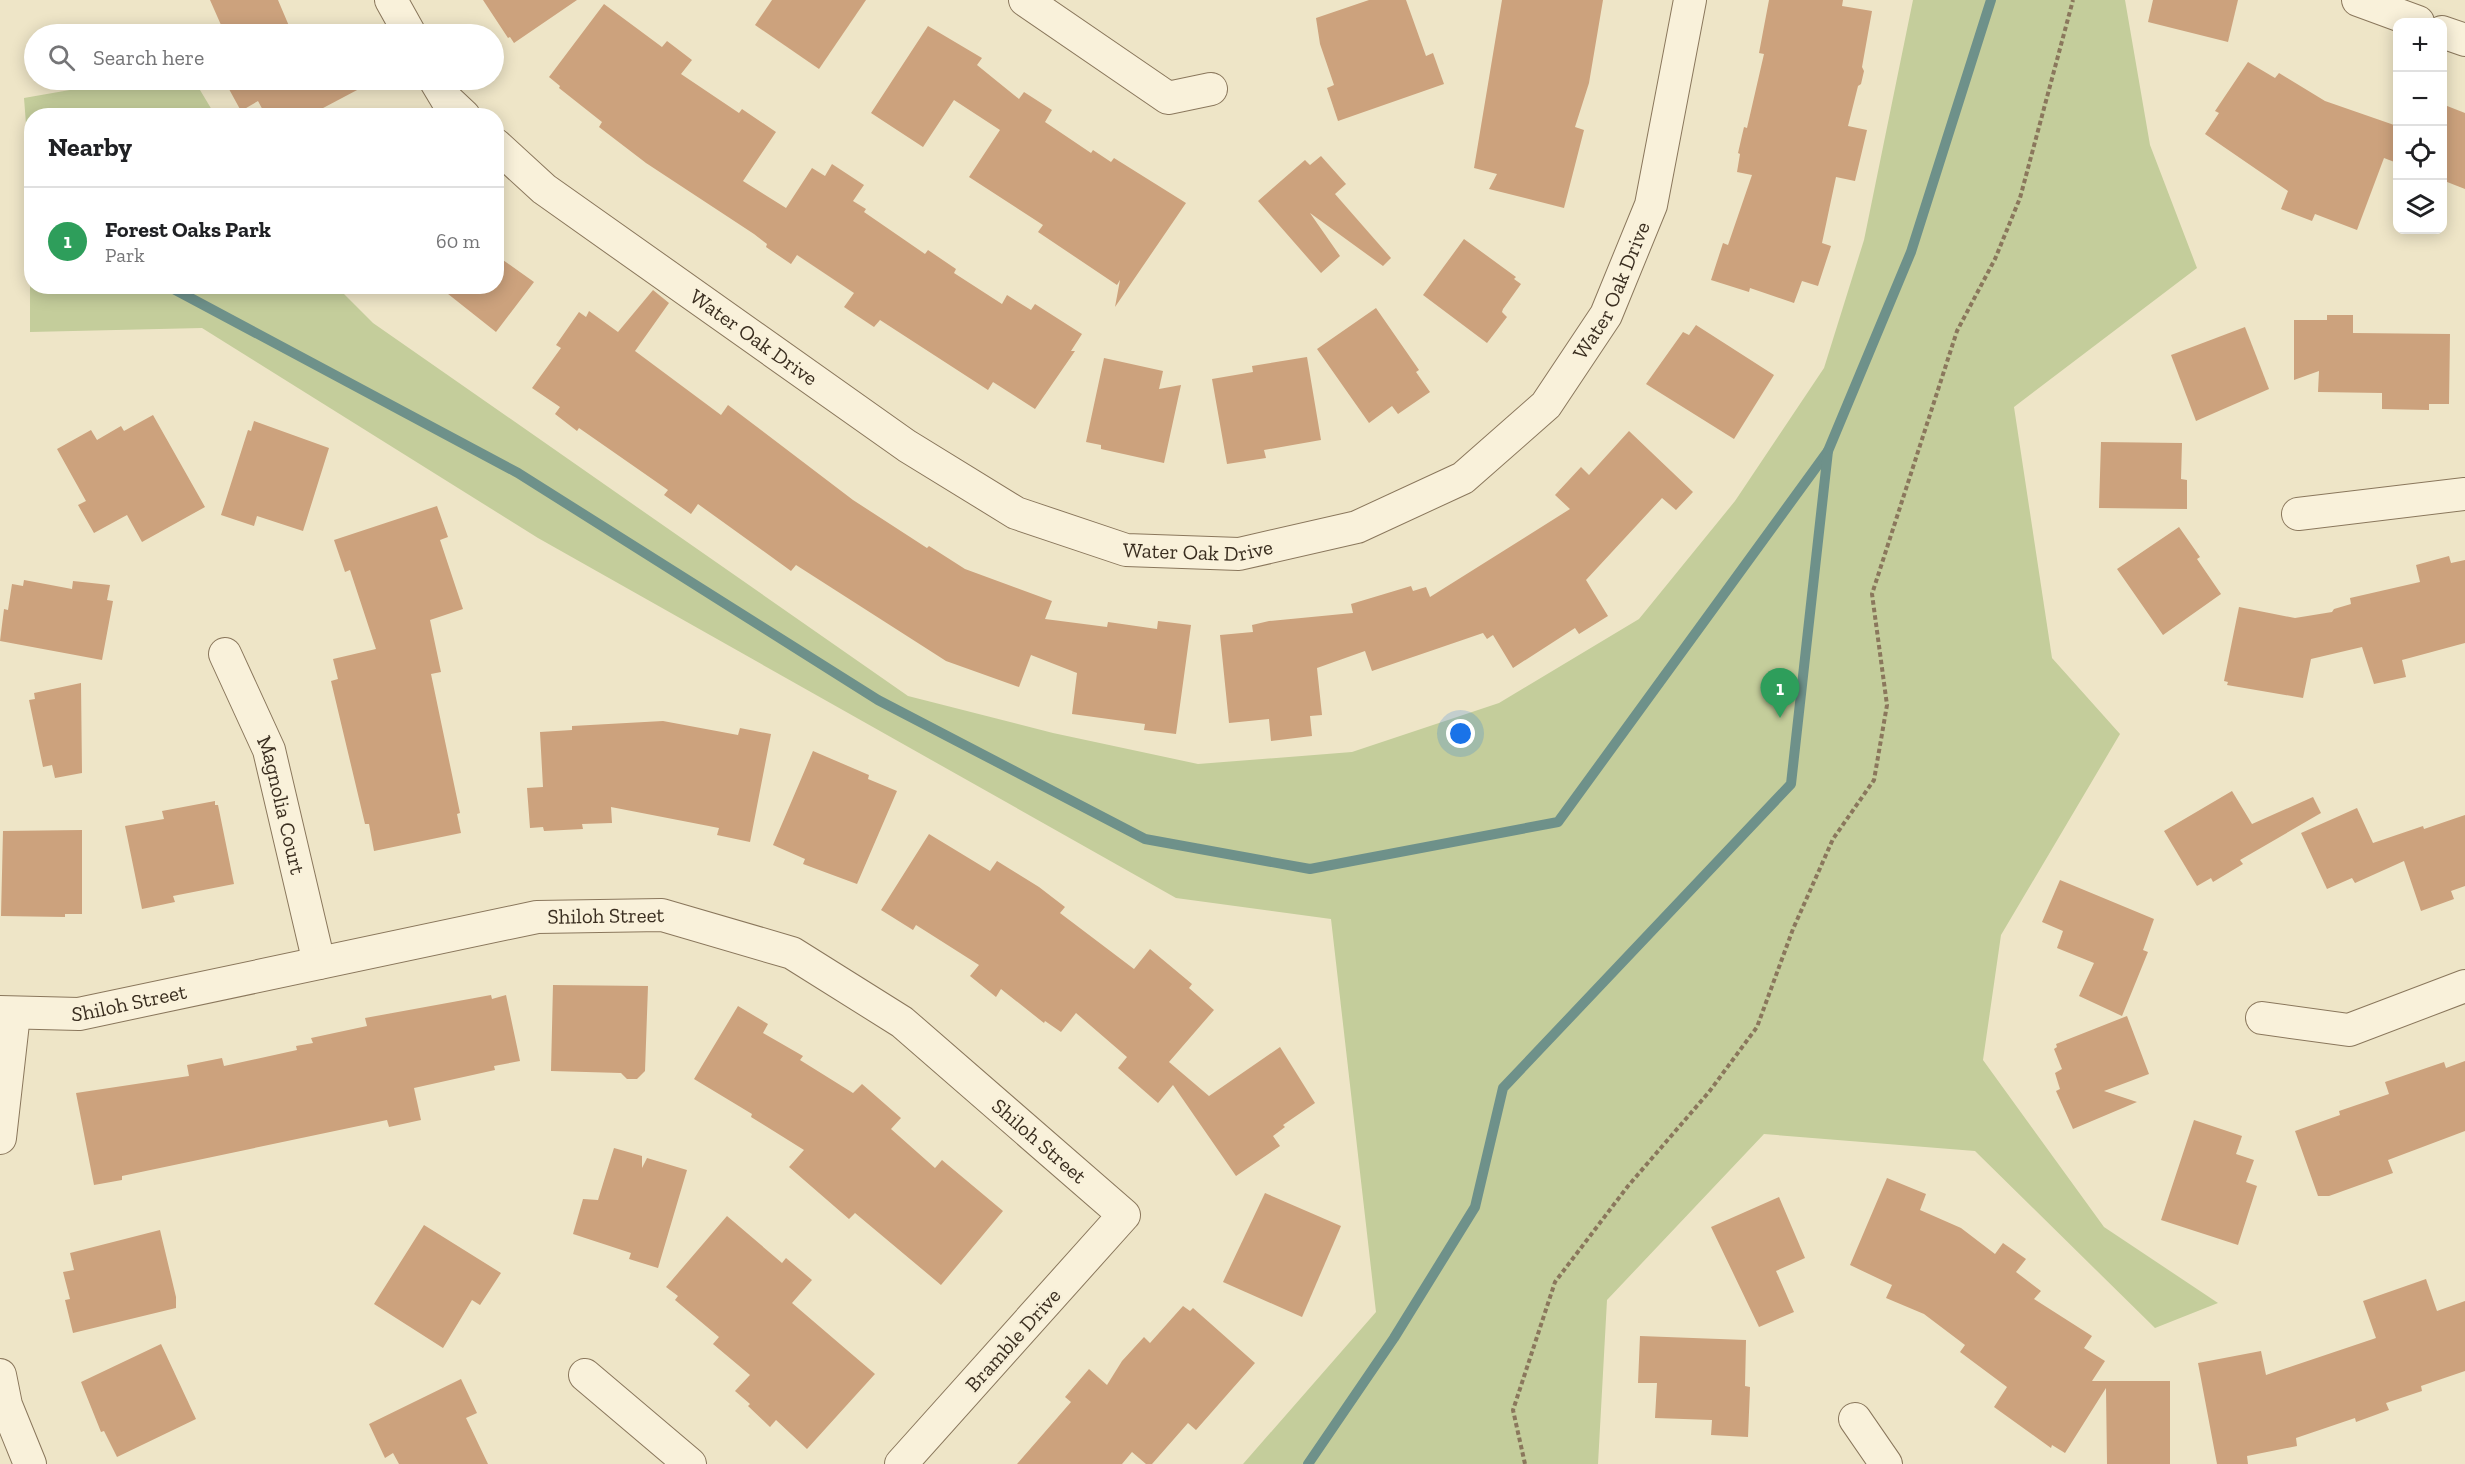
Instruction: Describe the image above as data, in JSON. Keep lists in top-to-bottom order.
{
  "streets": {
    "street": [
      "Water Oak Drive",
      "Magnolia Court",
      "Shiloh Street",
      "Bramble Drive"
    ]
  },
  "crossings": [
    ["Magnolia Court", "Shiloh Street"],
    ["Shiloh Street", "Bramble Drive"]
  ],
  "page": {
    "map_buttons": ["+", "−"],
    "search": "Search here",
    "heading": "Nearby",
    "list": [
      {
        "mark": "1",
        "name": "Forest Oaks Park",
        "note": "Park",
        "value": "60 m"
      }
    ],
    "pins": "1"
  }
}
